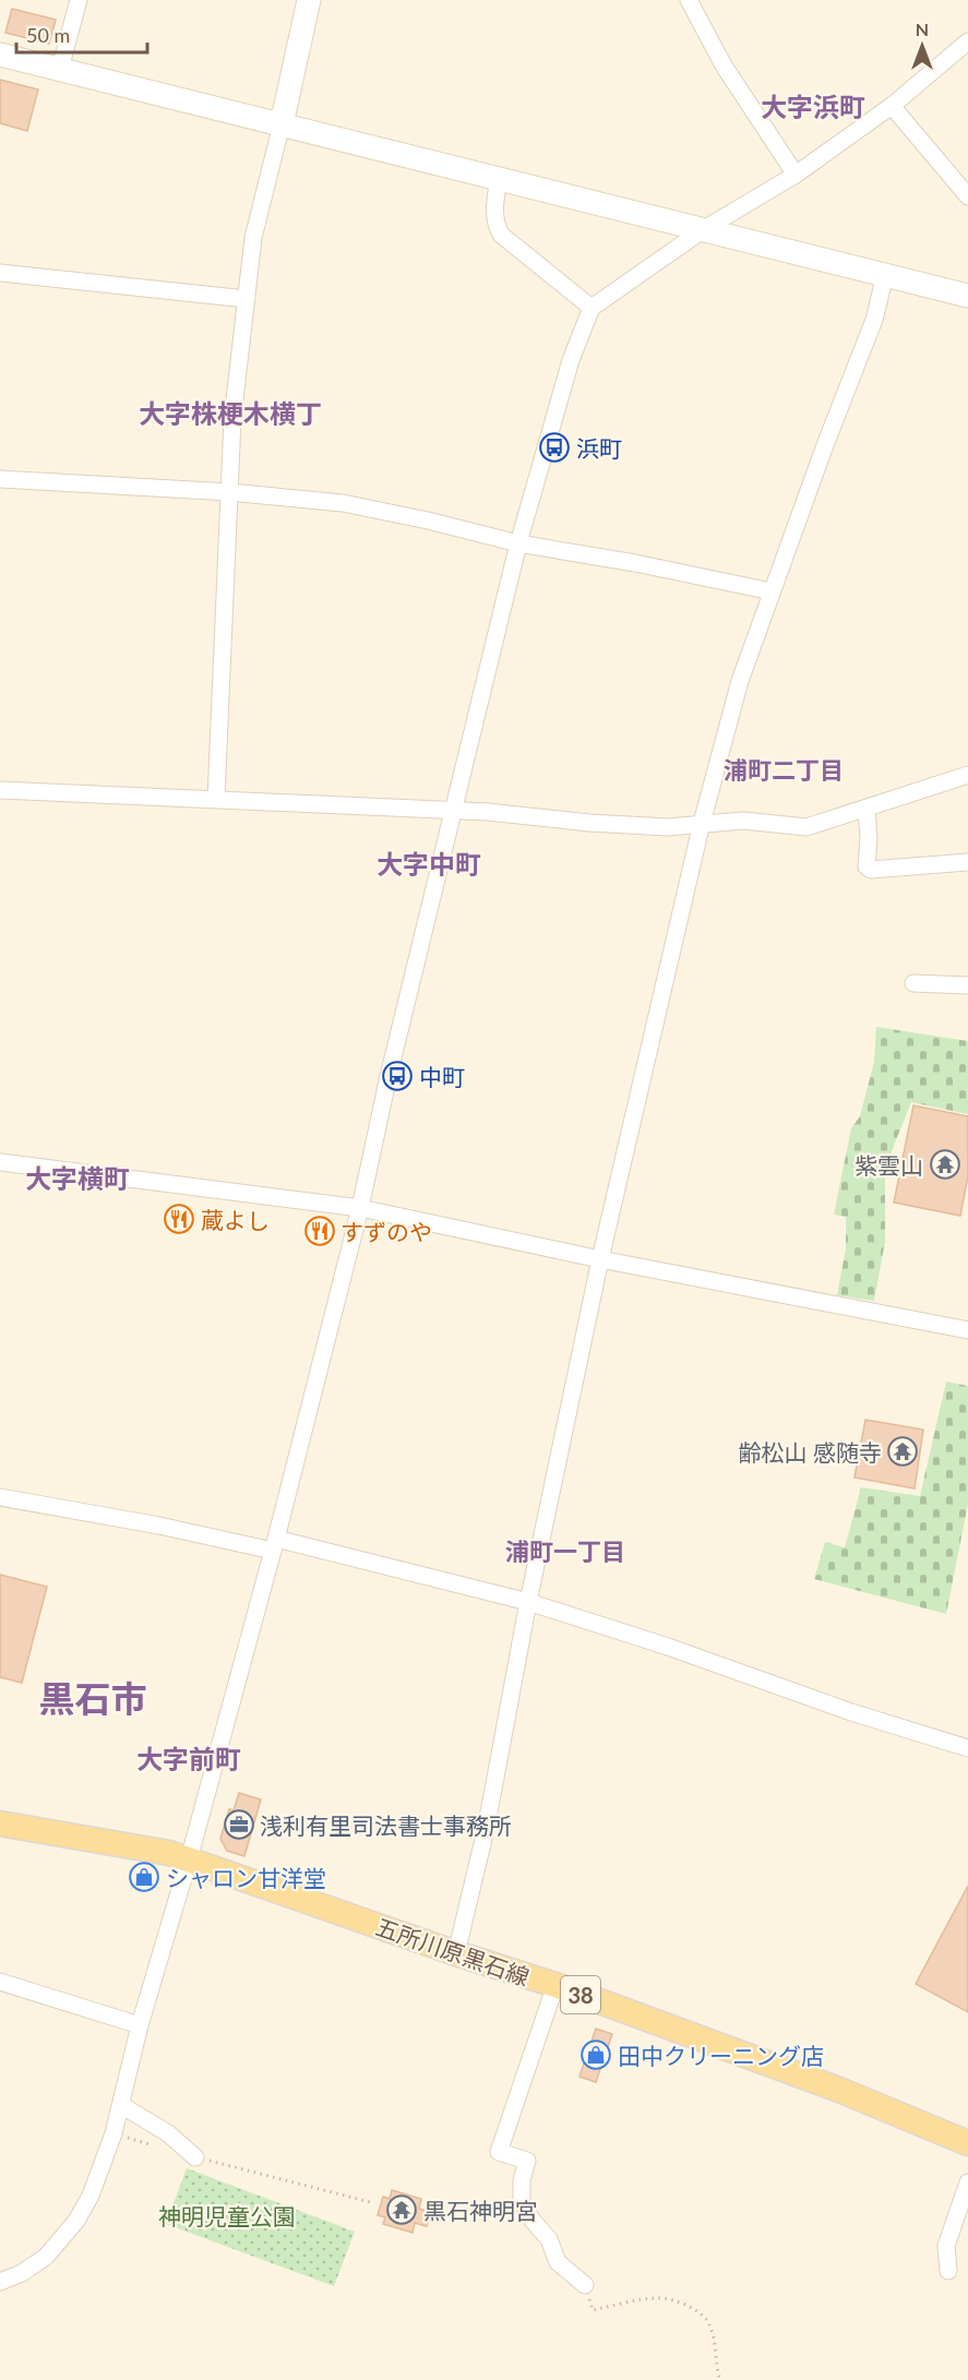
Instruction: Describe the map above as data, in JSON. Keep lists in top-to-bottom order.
{
  "streets": {
    "main road": ["五所川原黒石線", "38"]
  },
  "districts": [
    "大字浜町",
    "大字株梗木横丁",
    "浦町二丁目",
    "大字中町",
    "大字横町",
    "浦町一丁目",
    "黒石市",
    "大字前町"
  ],
  "parks": ["神明児童公園"],
  "places": {
    "bus stop": ["浜町", "中町"],
    "temple": ["紫雲山", "齢松山 感随寺", "黒石神明宮"],
    "restaurant": ["蔵よし", "すずのや"],
    "office": ["浅利有里司法書士事務所"],
    "shop": ["シャロン甘洋堂", "田中クリーニング店"]
  },
  "scale_bar": "50 m",
  "north": "top"
}
